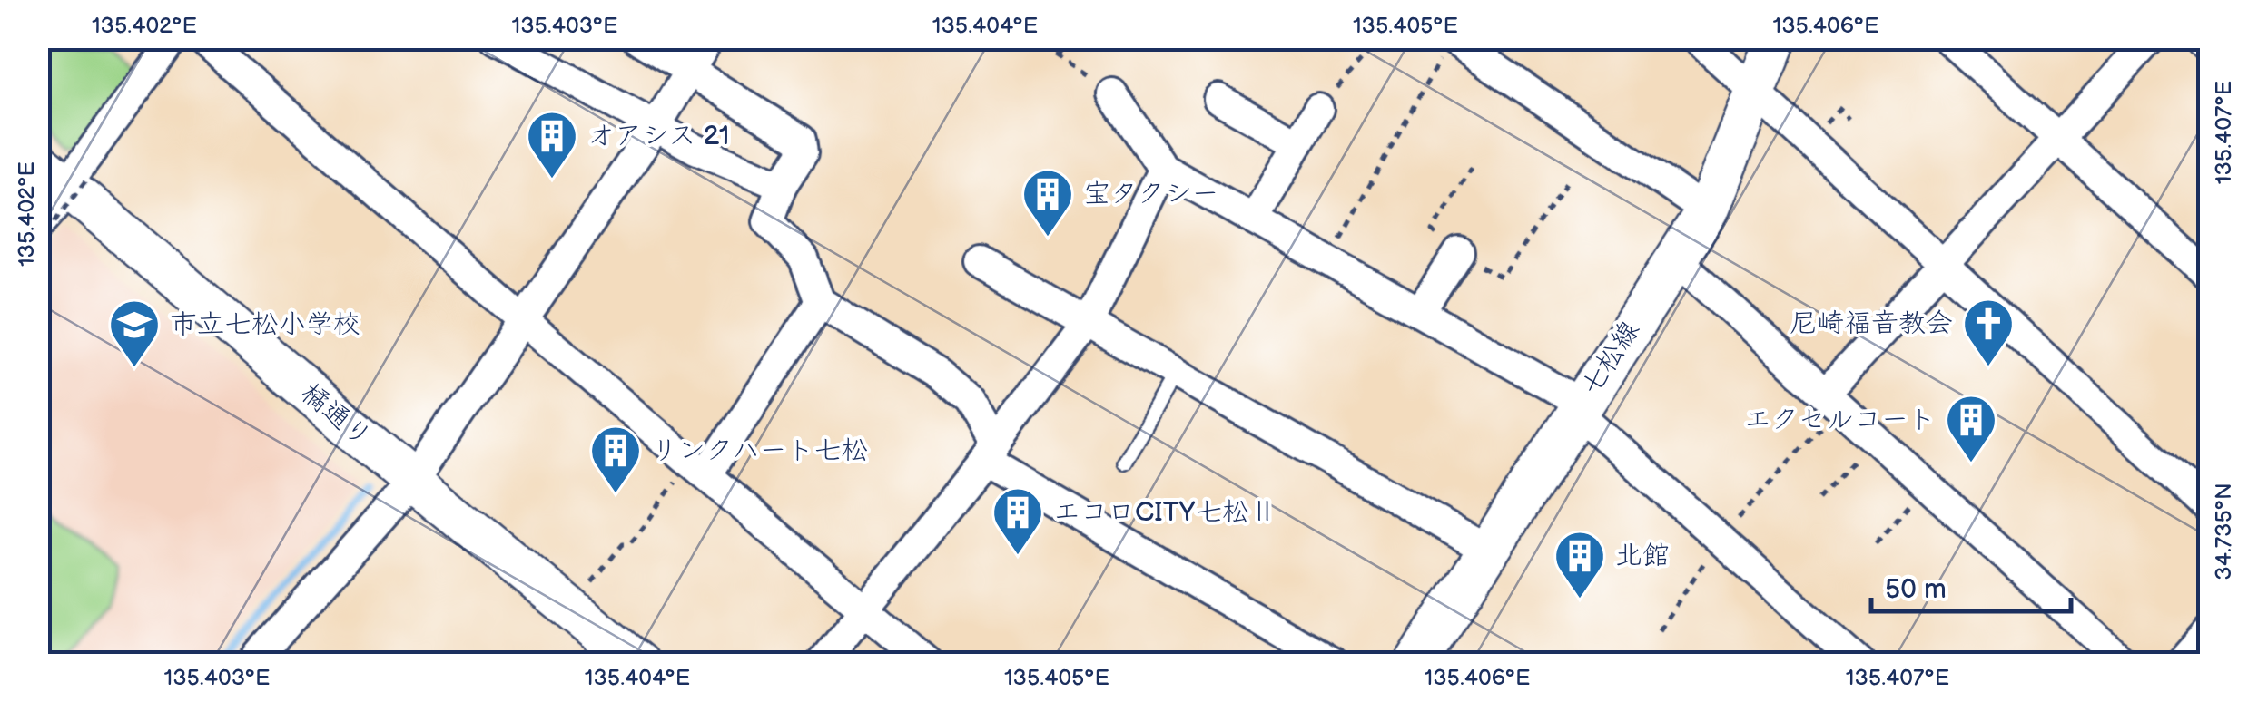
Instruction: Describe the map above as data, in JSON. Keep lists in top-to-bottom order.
{
  "streets": {
    "street": ["七松線", "橘通り"]
  },
  "places": {
    "building": [
      "オアシス 21",
      "宝タクシー",
      "エクセルコート",
      "リンクハート七松",
      "エコロCITY七松Ⅱ",
      "北館"
    ],
    "church": ["尼崎福音教会"],
    "school or university": ["市立七松小学校"]
  },
  "scale_bar": "50 m",
  "coordinates": [
    "135.402°E",
    "135.403°E",
    "135.404°E",
    "135.405°E",
    "135.406°E",
    "135.407°E",
    "34.735°N"
  ]
}
